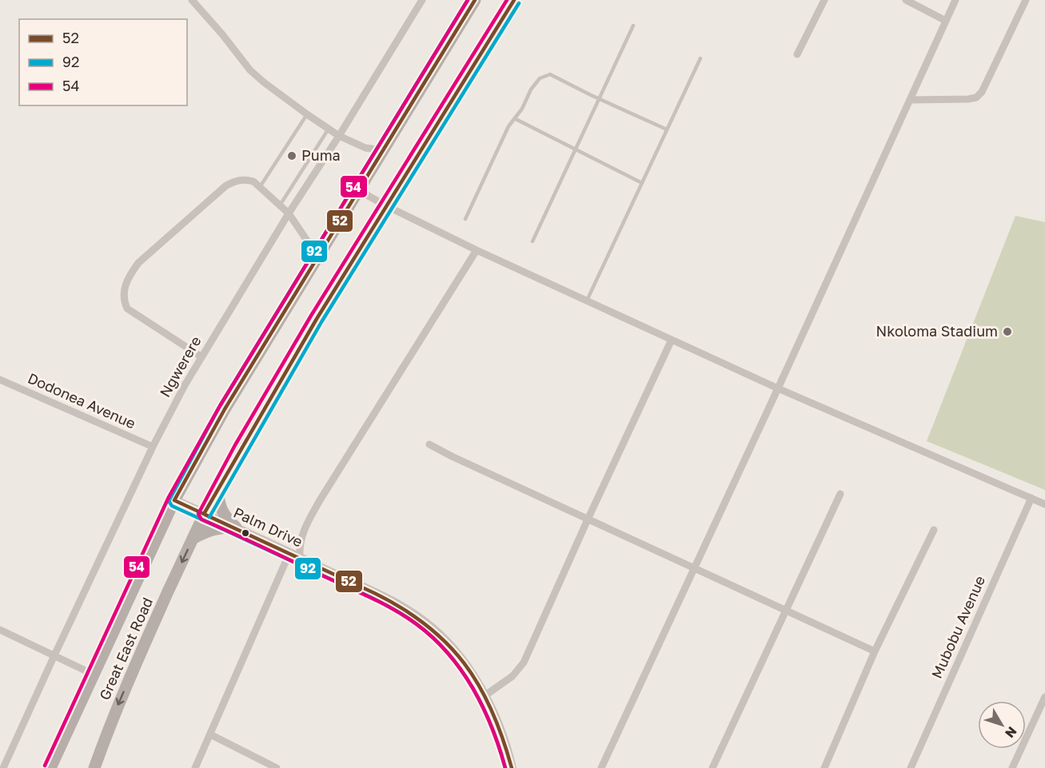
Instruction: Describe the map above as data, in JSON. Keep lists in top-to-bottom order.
{
  "streets": {
    "main road": ["Great East Road"],
    "street": [
      "Ngwerere",
      "Dodonea Avenue",
      "Palm Drive",
      "Mubobu Avenue"
    ]
  },
  "crossings": [
    ["Ngwerere", "Dodonea Avenue"],
    ["Palm Drive", "Great East Road"]
  ],
  "places": ["Puma", "Nkoloma Stadium"],
  "lines": ["transit line 52", "transit line 92", "transit line 54"],
  "legend": ["52", "92", "54"],
  "north": "bottom right"
}
